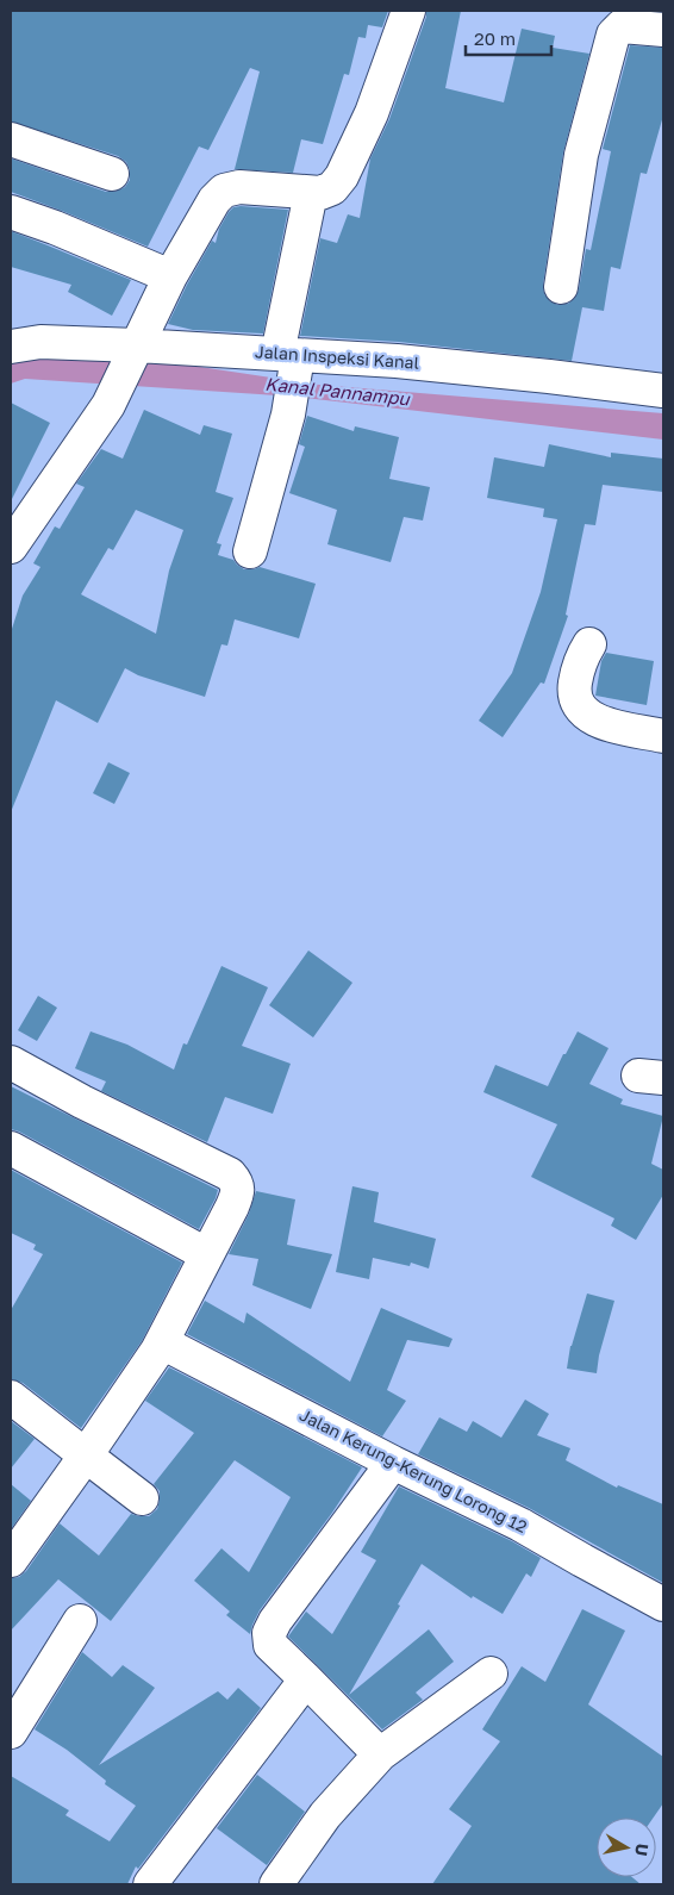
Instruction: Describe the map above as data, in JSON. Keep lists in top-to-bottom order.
{
  "streets": {
    "street": ["Jalan Inspeksi Kanal", "Jalan Kerung-Kerung Lorong 12"]
  },
  "water": ["Kanal Pannampu"],
  "scale_bar": "20 m",
  "north": "right"
}
